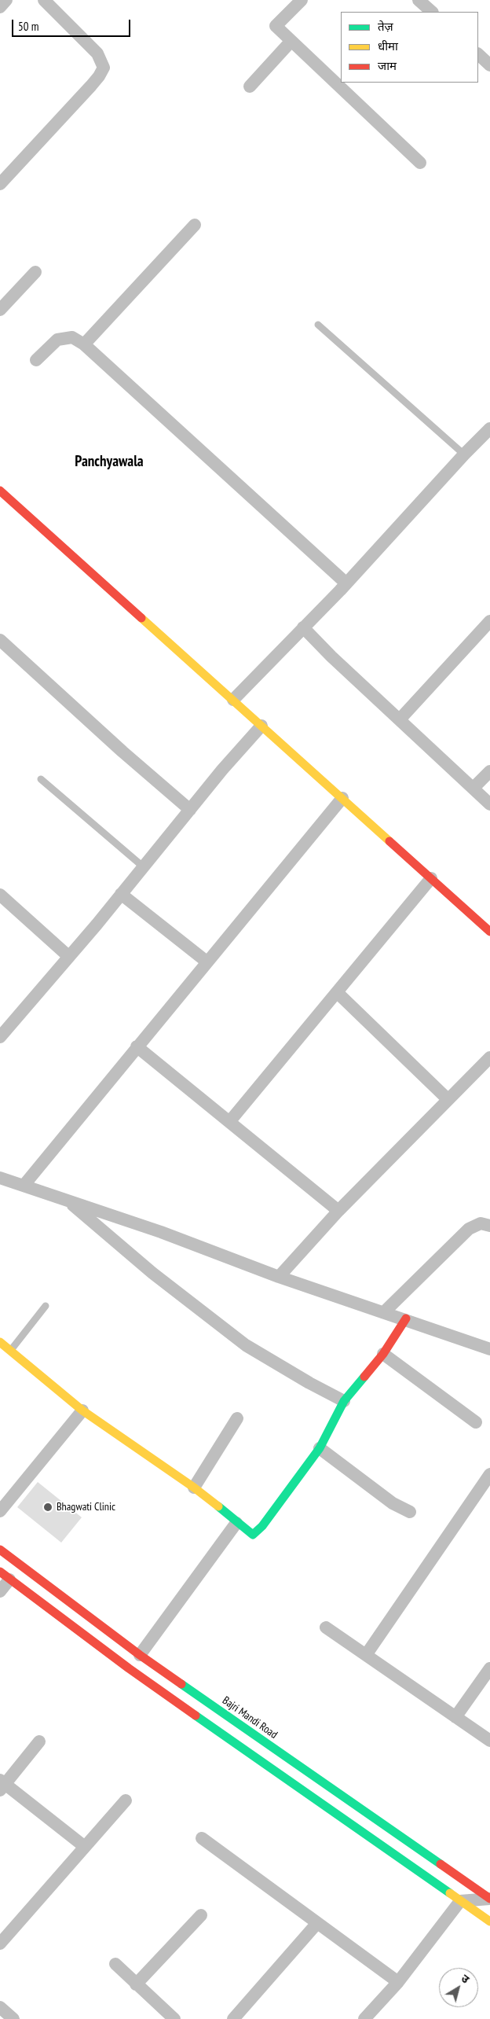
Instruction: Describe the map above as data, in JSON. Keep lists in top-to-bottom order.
{
  "streets": {
    "street": ["Bajri Mandi Road"]
  },
  "districts": ["Panchyawala"],
  "places": ["Bhagwati Clinic"],
  "legend": ["तेज़", "धीमा", "जाम"],
  "scale_bar": "50 m",
  "north": "top right"
}
